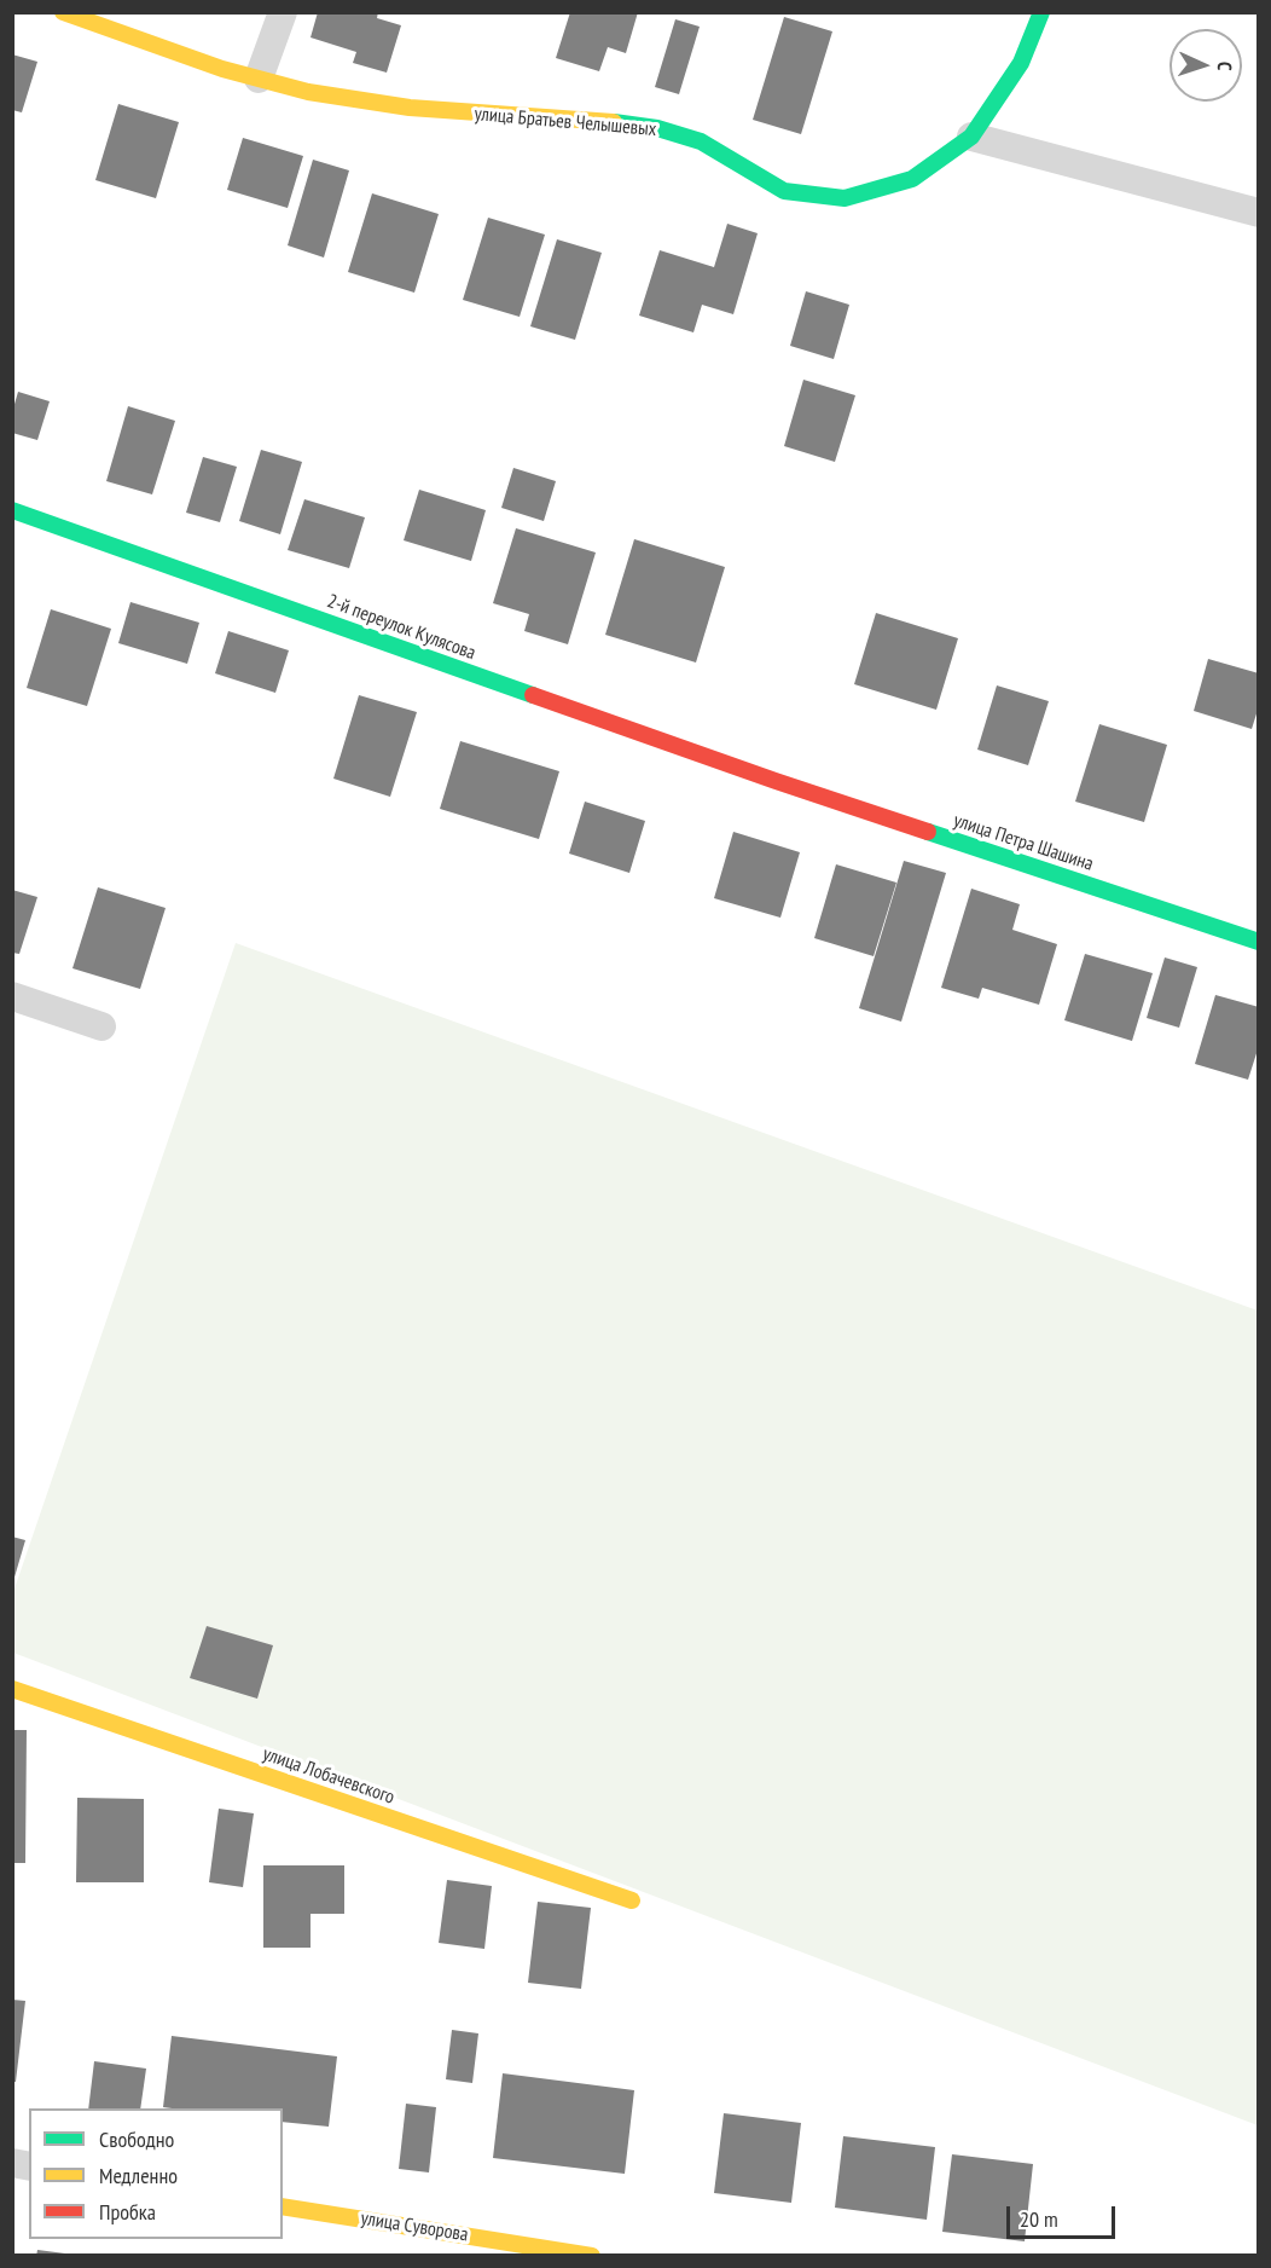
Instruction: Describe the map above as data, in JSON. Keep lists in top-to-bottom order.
{
  "streets": {
    "street": [
      "улица Братьев Челышевых",
      "2-й переулок Кулясова",
      "улица Петра Шашина",
      "улица Лобачевского",
      "улица Суворова"
    ]
  },
  "crossings": [
    ["2-й переулок Кулясова", "улица Петра Шашина"]
  ],
  "legend": ["Свободно", "Медленно", "Пробка"],
  "scale_bar": "20 m",
  "north": "right"
}
